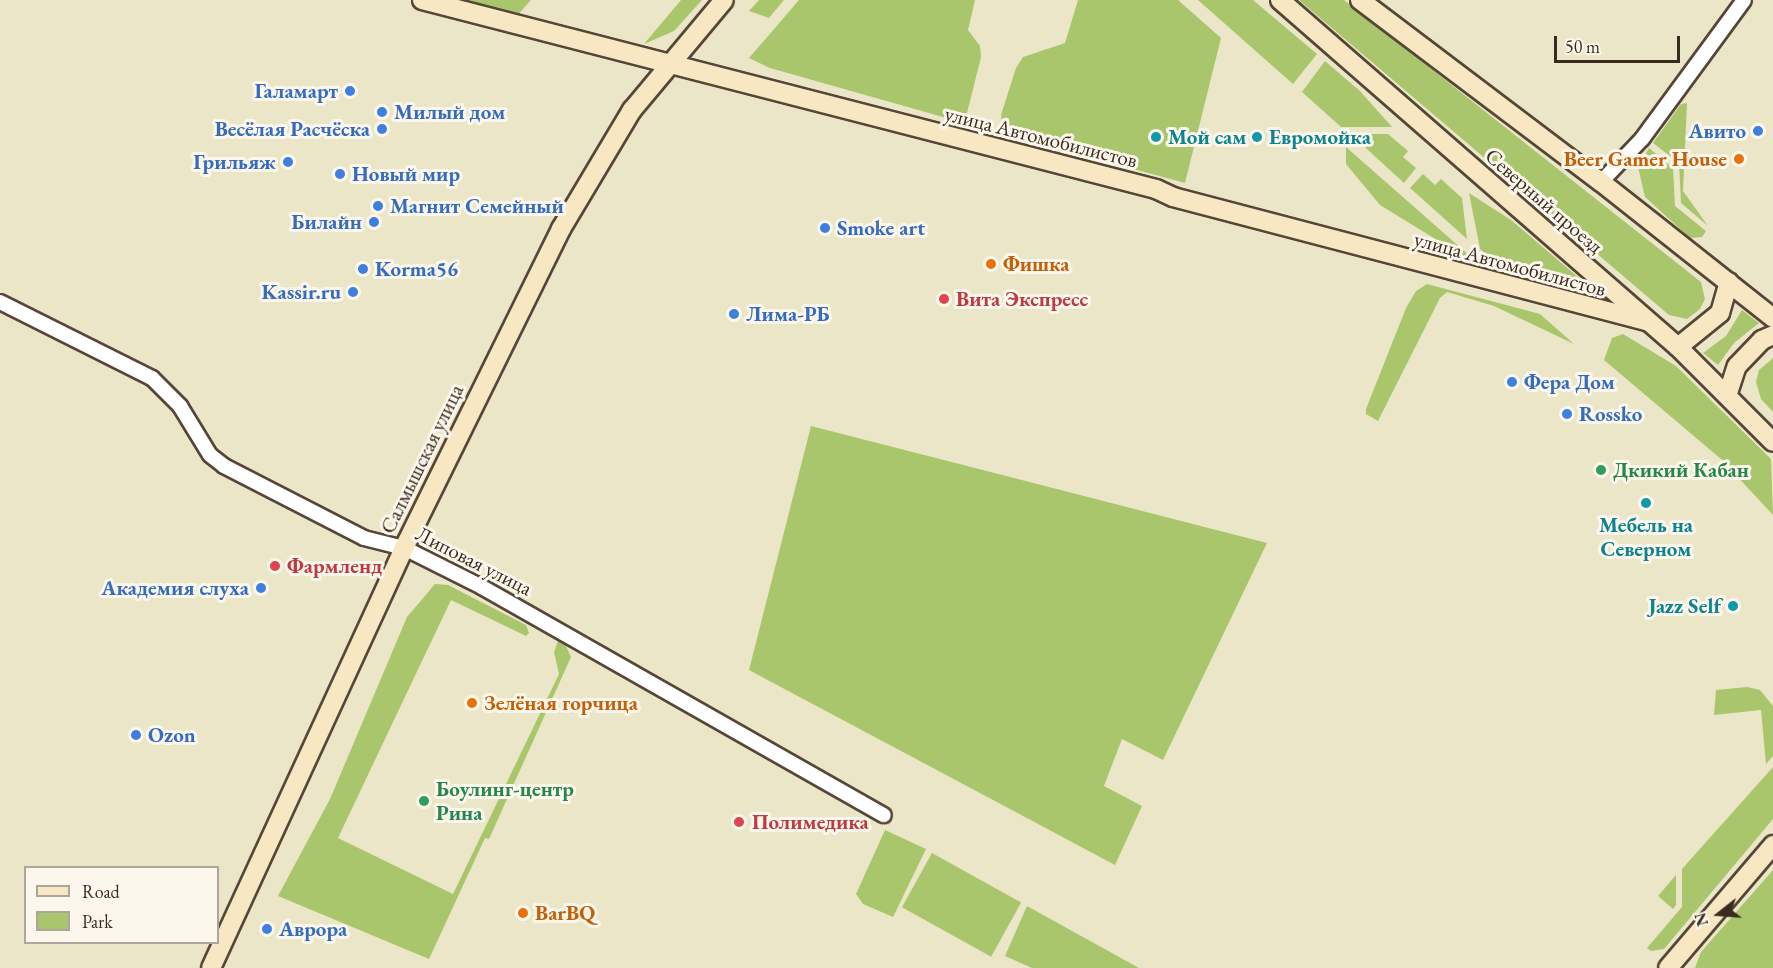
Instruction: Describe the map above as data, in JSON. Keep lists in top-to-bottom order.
{
  "streets": {
    "main road": ["улица Автомобилистов", "Северный проезд", "Салмышская улица"],
    "street": ["Липовая улица"]
  },
  "crossings": [
    ["улица Автомобилистов", "Северный проезд"],
    ["улица Автомобилистов", "Салмышская улица"],
    ["Салмышская улица", "Липовая улица"]
  ],
  "places": [
    "Галамарт",
    "Милый дом",
    "Весёлая Расчёска",
    "Авито",
    "Мой сам",
    "Евромойка",
    "Beer Gamer House",
    "Грильяж",
    "Новый мир",
    "Магнит Семейный",
    "Билайн",
    "Smoke art",
    "Фишка",
    "Korma56",
    "Kassir.ru",
    "Вита Экспресс",
    "Лима-РБ",
    "Фера Дом",
    "Rossko",
    "Дкикий Кабан",
    "Мебель на Северном",
    "Фармленд",
    "Академия слуха",
    "Jazz Self",
    "Зелёная горчица",
    "Ozon",
    "Боулинг-центр Рина",
    "Полимедика",
    "BarBQ",
    "Аврора"
  ],
  "legend": ["Road", "Park"],
  "scale_bar": "50 m",
  "north": "left"
}
